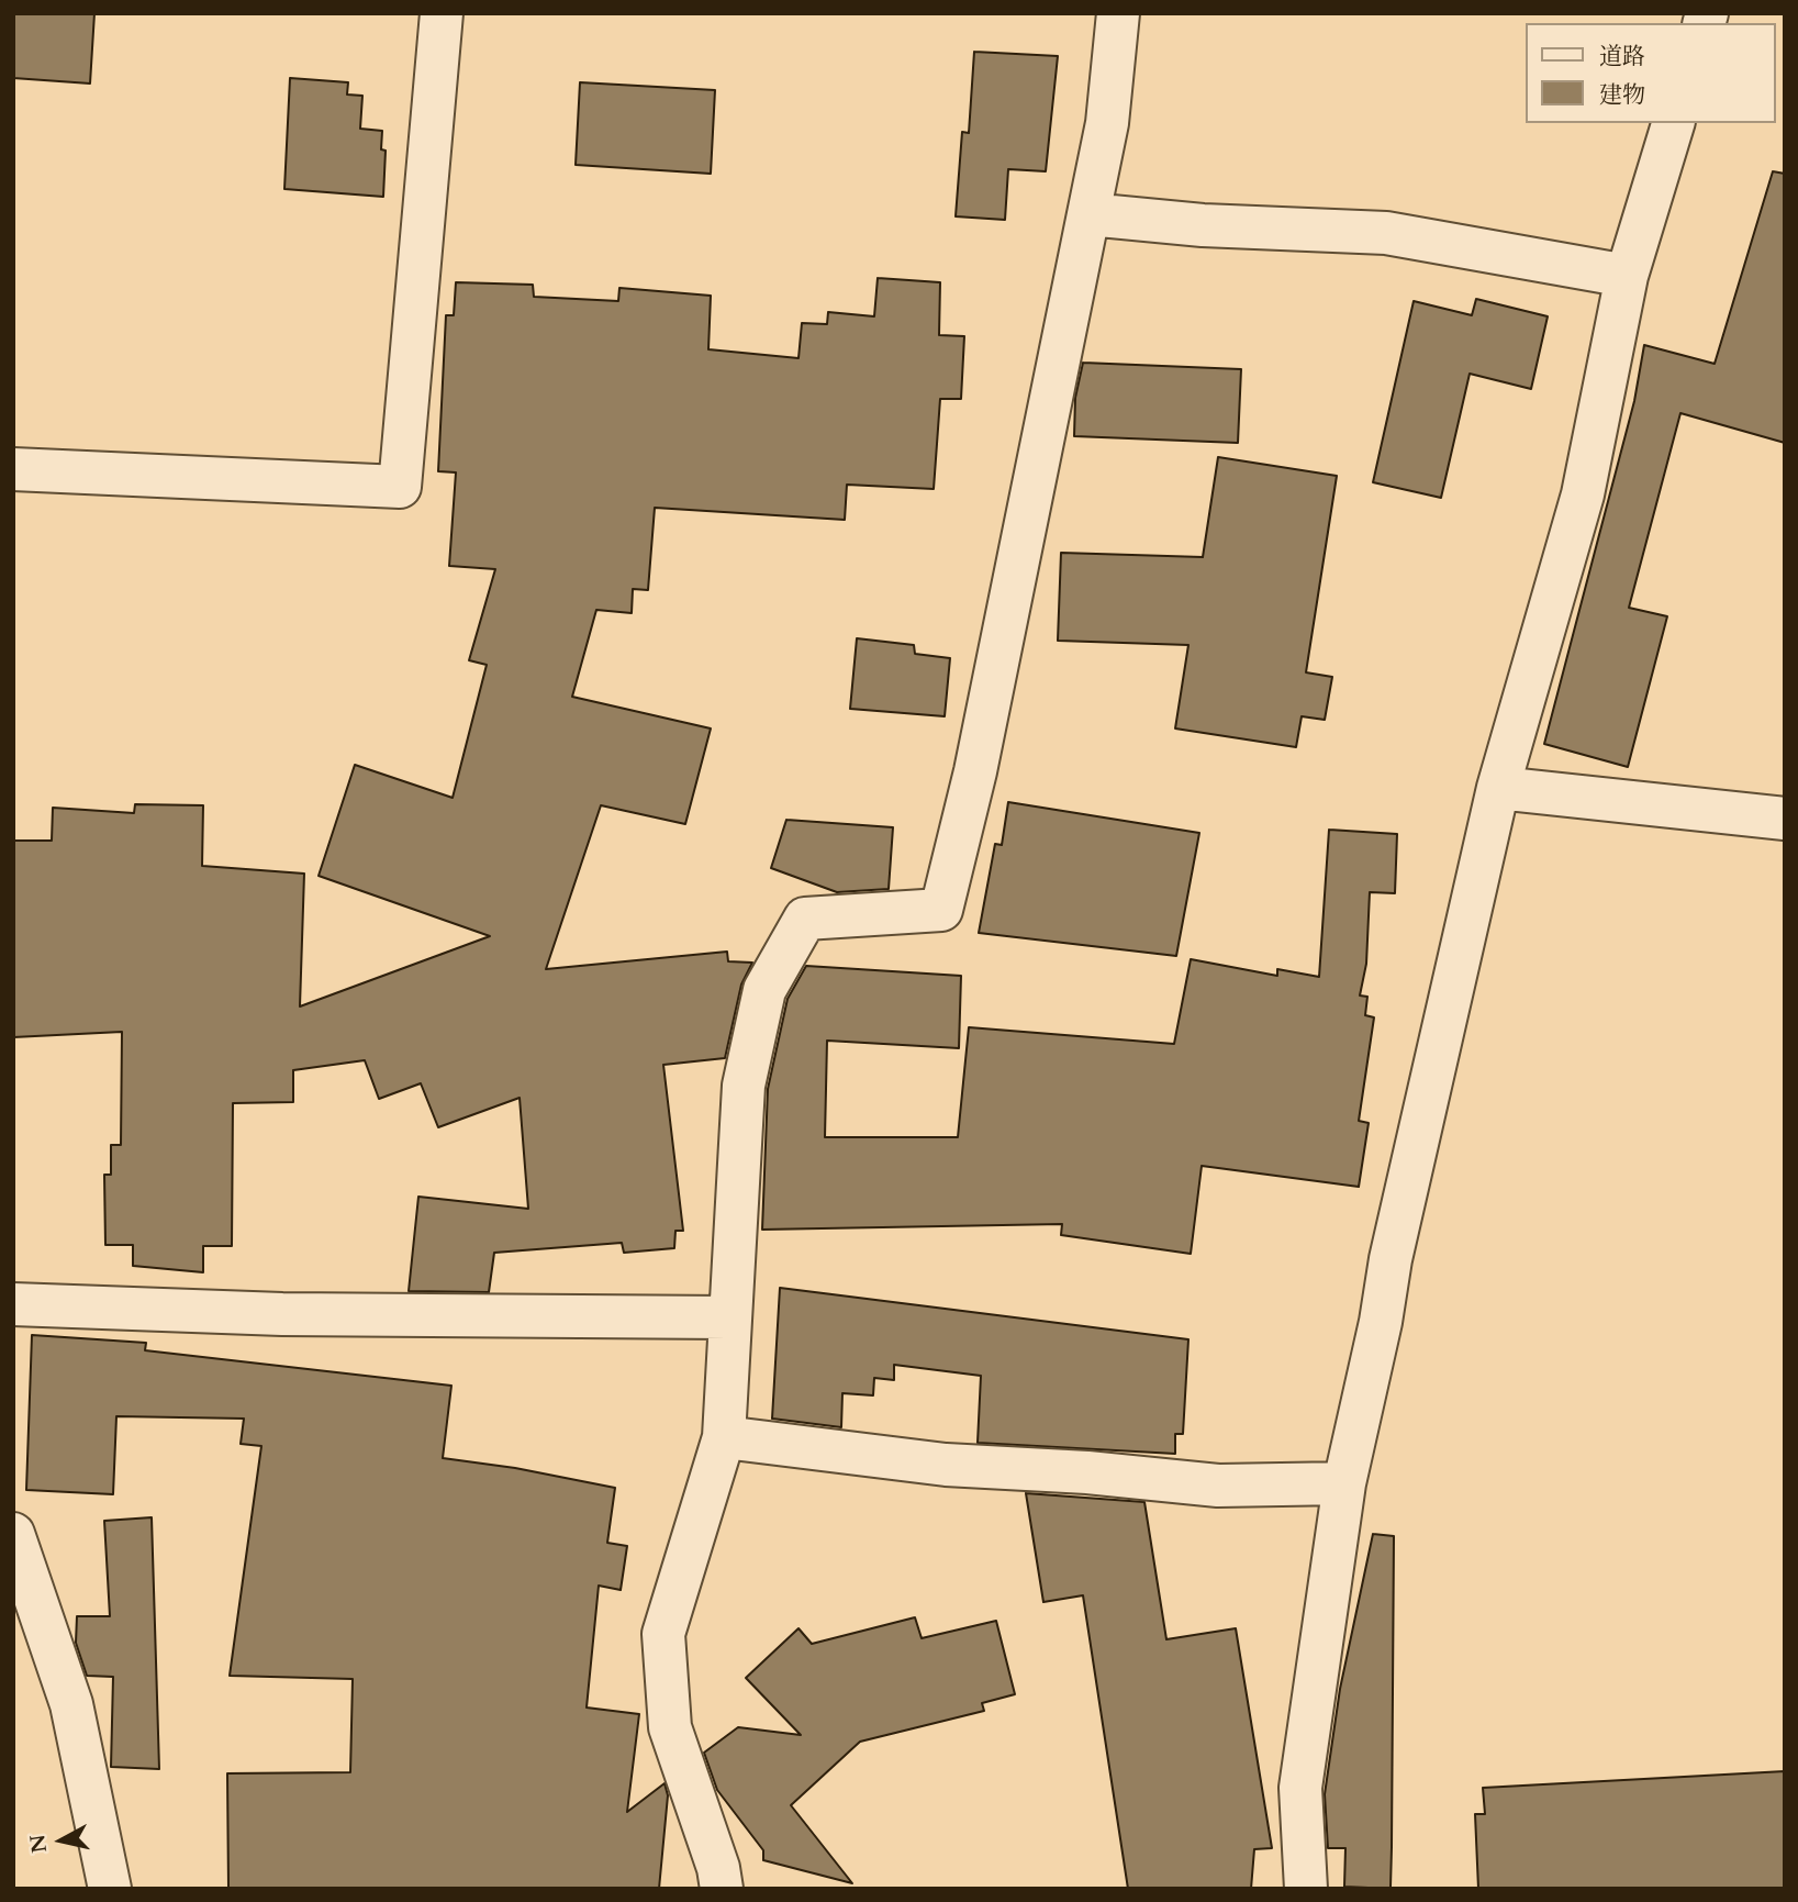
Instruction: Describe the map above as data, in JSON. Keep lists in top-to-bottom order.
{
  "legend": ["道路", "建物"],
  "north": "left"
}
